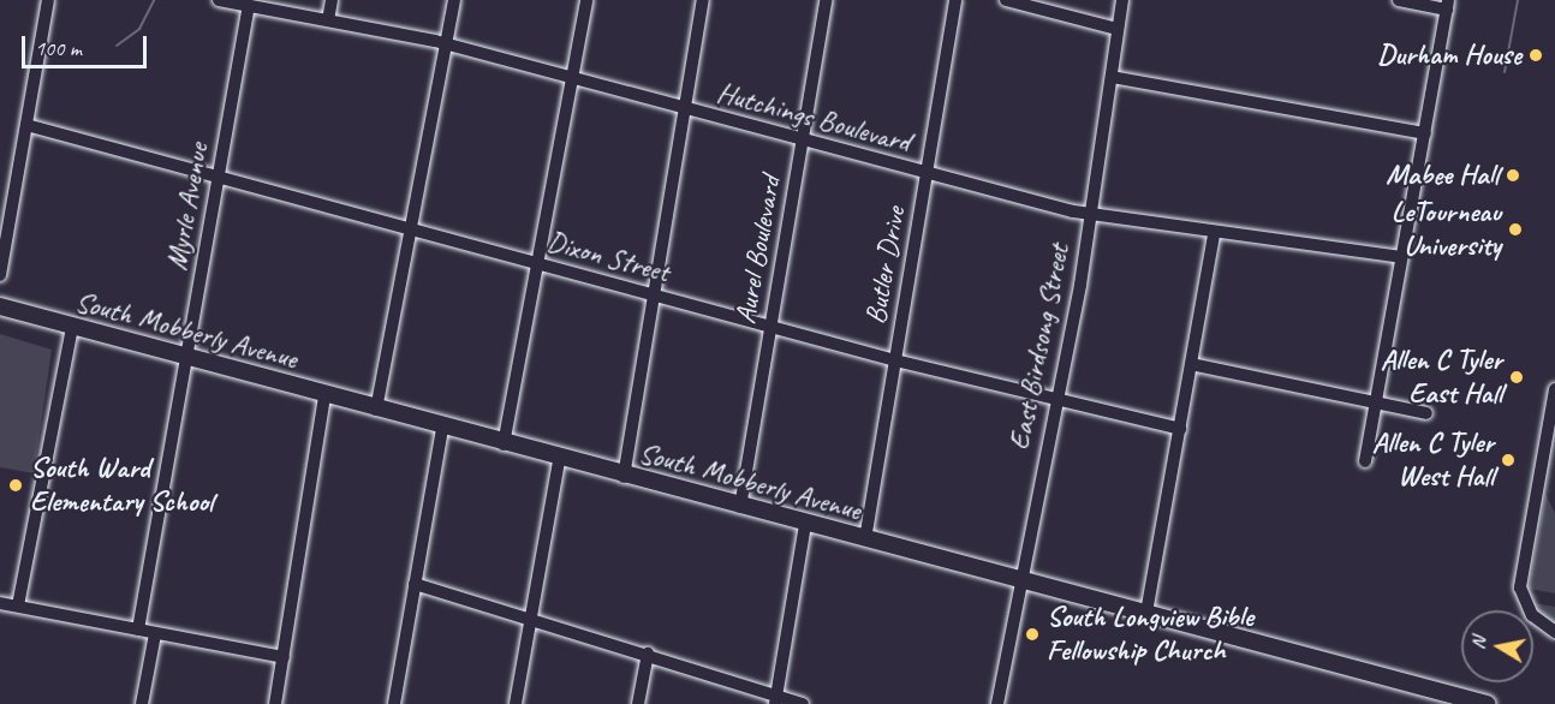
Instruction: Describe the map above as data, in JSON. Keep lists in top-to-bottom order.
{
  "streets": {
    "main road": ["South Mobberly Avenue"],
    "street": [
      "Hutchings Boulevard",
      "Myrle Avenue",
      "Aurel Boulevard",
      "Dixon Street",
      "Butler Drive",
      "East Birdsong Street"
    ]
  },
  "crossings": [
    ["Hutchings Boulevard", "Myrle Avenue"],
    ["Hutchings Boulevard", "Aurel Boulevard"],
    ["Hutchings Boulevard", "Butler Drive"],
    ["Hutchings Boulevard", "East Birdsong Street"],
    ["Myrle Avenue", "Dixon Street"],
    ["Myrle Avenue", "South Mobberly Avenue"],
    ["Aurel Boulevard", "Dixon Street"],
    ["Aurel Boulevard", "South Mobberly Avenue"],
    ["Dixon Street", "Butler Drive"],
    ["Dixon Street", "East Birdsong Street"],
    ["Butler Drive", "South Mobberly Avenue"],
    ["South Mobberly Avenue", "East Birdsong Street"]
  ],
  "places": [
    "Durham House",
    "Mabee Hall",
    "LeTourneau University",
    "Allen C Tyler East Hall",
    "Allen C Tyler West Hall",
    "South Ward Elementary School",
    "South Longview Bible Fellowship Church"
  ],
  "scale_bar": "100 m",
  "north": "left"
}
